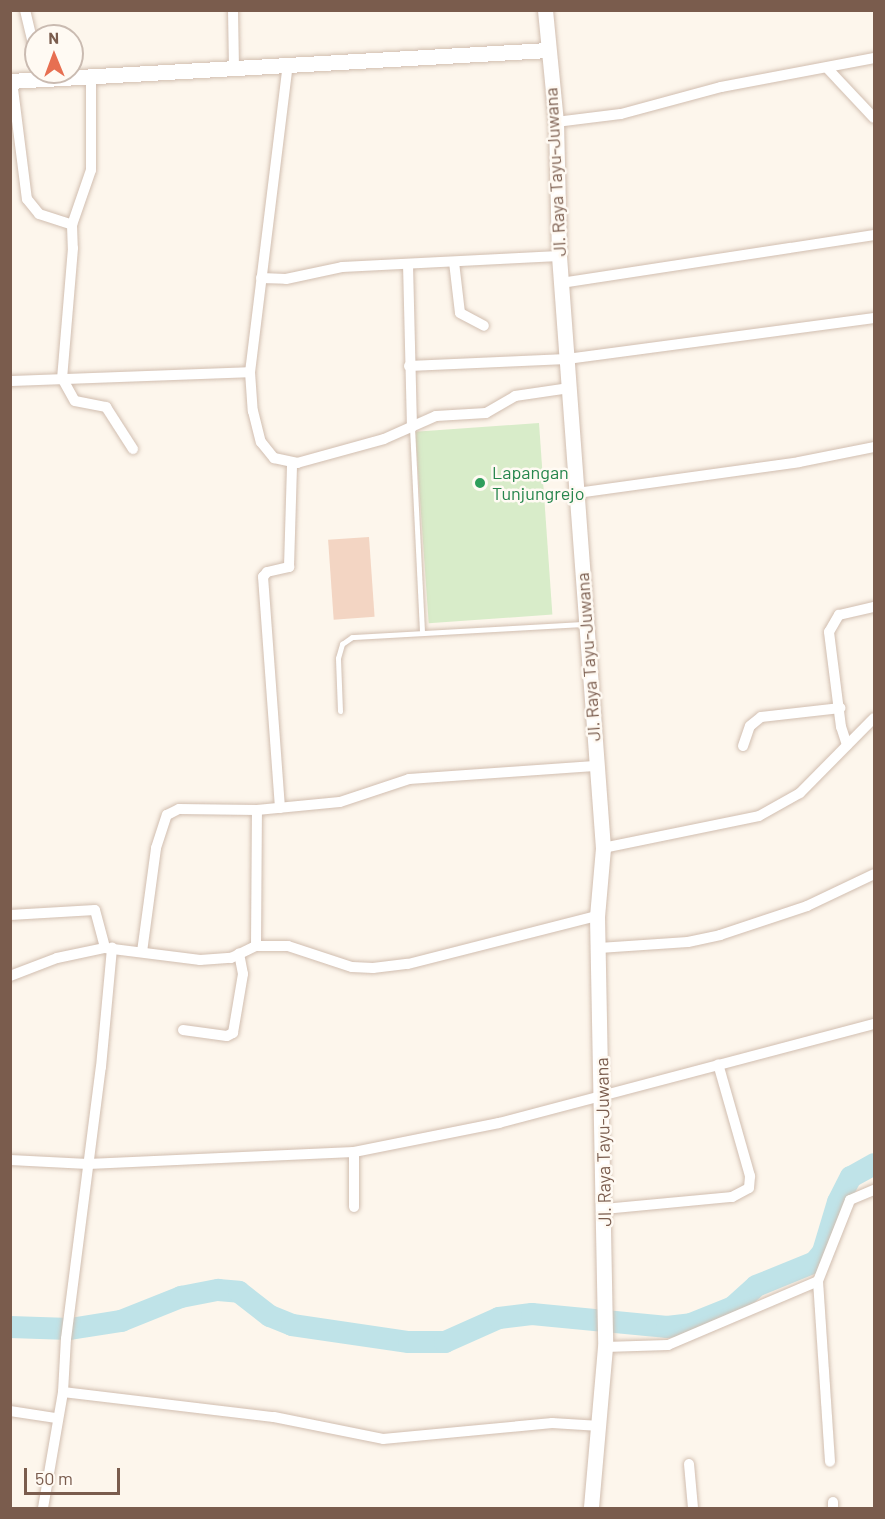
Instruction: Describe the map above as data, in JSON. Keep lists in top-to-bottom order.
{
  "streets": {
    "main road": ["Jl. Raya Tayu-Juwana"]
  },
  "places": ["Lapangan Tunjungrejo"],
  "scale_bar": "50 m",
  "north": "top"
}
